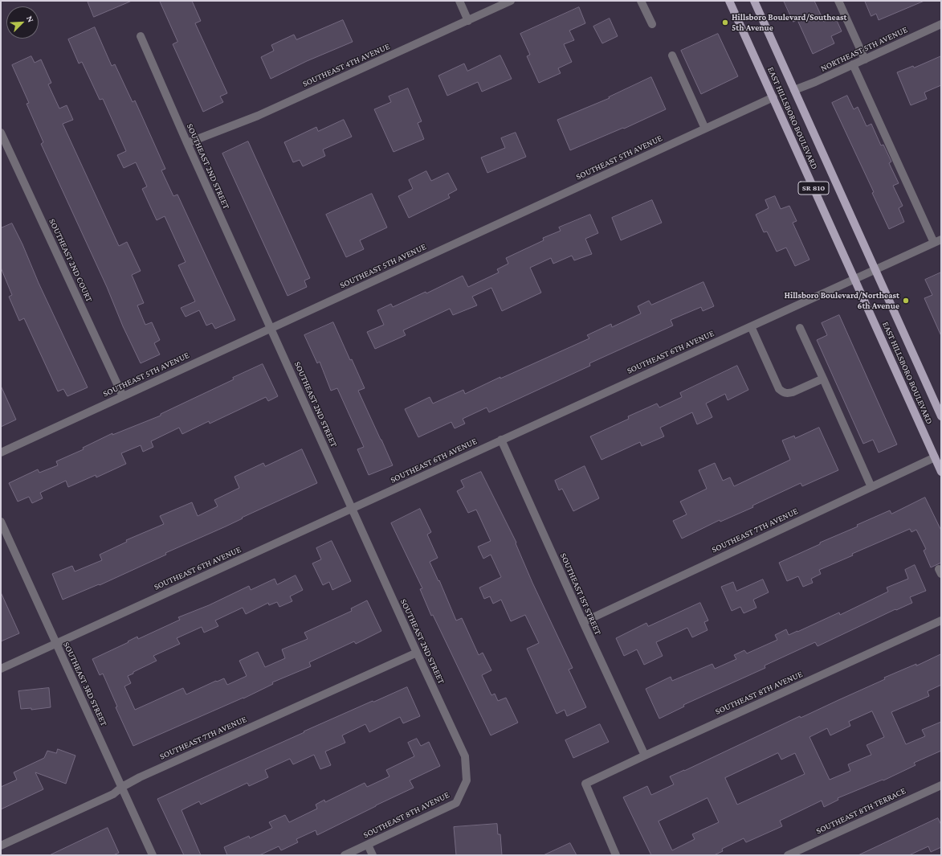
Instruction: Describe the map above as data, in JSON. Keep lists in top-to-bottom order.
{
  "streets": {
    "main road": ["EAST HILLSBORO BOULEVARD", "SR 810"],
    "street": [
      "NORTHEAST 5TH AVENUE",
      "SOUTHEAST 4TH AVENUE",
      "SOUTHEAST 5TH AVENUE",
      "SOUTHEAST 2ND STREET",
      "SOUTHEAST 2ND COURT",
      "SOUTHEAST 6TH AVENUE",
      "SOUTHEAST 7TH AVENUE",
      "SOUTHEAST 1ST STREET",
      "SOUTHEAST 3RD STREET",
      "SOUTHEAST 8TH AVENUE",
      "SOUTHEAST 8TH TERRACE"
    ]
  },
  "crossings": [
    ["NORTHEAST 5TH AVENUE", "EAST HILLSBORO BOULEVARD"],
    ["SOUTHEAST 4TH AVENUE", "SOUTHEAST 2ND STREET"],
    ["EAST HILLSBORO BOULEVARD", "SOUTHEAST 5TH AVENUE"],
    ["EAST HILLSBORO BOULEVARD", "SOUTHEAST 6TH AVENUE"],
    ["EAST HILLSBORO BOULEVARD", "SOUTHEAST 7TH AVENUE"],
    ["SOUTHEAST 5TH AVENUE", "SOUTHEAST 2ND STREET"],
    ["SOUTHEAST 5TH AVENUE", "SOUTHEAST 2ND COURT"],
    ["SOUTHEAST 2ND STREET", "SOUTHEAST 6TH AVENUE"],
    ["SOUTHEAST 2ND STREET", "SOUTHEAST 7TH AVENUE"],
    ["SOUTHEAST 2ND STREET", "SOUTHEAST 8TH AVENUE"],
    ["SOUTHEAST 6TH AVENUE", "SOUTHEAST 1ST STREET"],
    ["SOUTHEAST 6TH AVENUE", "SOUTHEAST 3RD STREET"],
    ["SOUTHEAST 7TH AVENUE", "SOUTHEAST 1ST STREET"],
    ["SOUTHEAST 7TH AVENUE", "SOUTHEAST 3RD STREET"],
    ["SOUTHEAST 1ST STREET", "SOUTHEAST 8TH AVENUE"]
  ],
  "places": ["Hillsboro Boulevard/Southeast 5th Avenue", "Hillsboro Boulevard/Northeast 6th Avenue"],
  "north": "top right"
}
